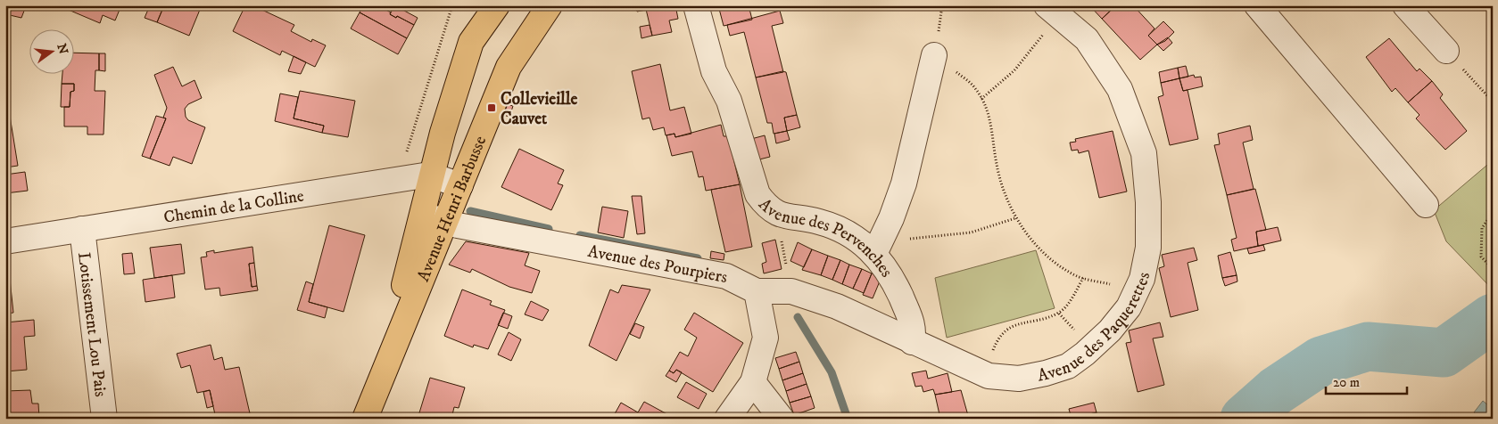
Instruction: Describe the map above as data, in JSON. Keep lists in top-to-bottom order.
{
  "streets": {
    "main road": ["Avenue Henri Barbusse"],
    "street": [
      "Chemin de la Colline",
      "Avenue des Pervenches",
      "Avenue des Pourpiers",
      "Avenue des Paquerettes",
      "Lotissement Lou Pais"
    ]
  },
  "crossings": [
    ["Chemin de la Colline", "Avenue Henri Barbusse"],
    ["Chemin de la Colline", "Lotissement Lou Pais"],
    ["Avenue Henri Barbusse", "Avenue des Pourpiers"],
    ["Avenue des Pervenches", "Avenue des Paquerettes"],
    ["Avenue des Pourpiers", "Avenue des Paquerettes"]
  ],
  "places": {
    "transit": ["Collevieille Cauvet"]
  },
  "scale_bar": "20 m",
  "north": "right"
}
